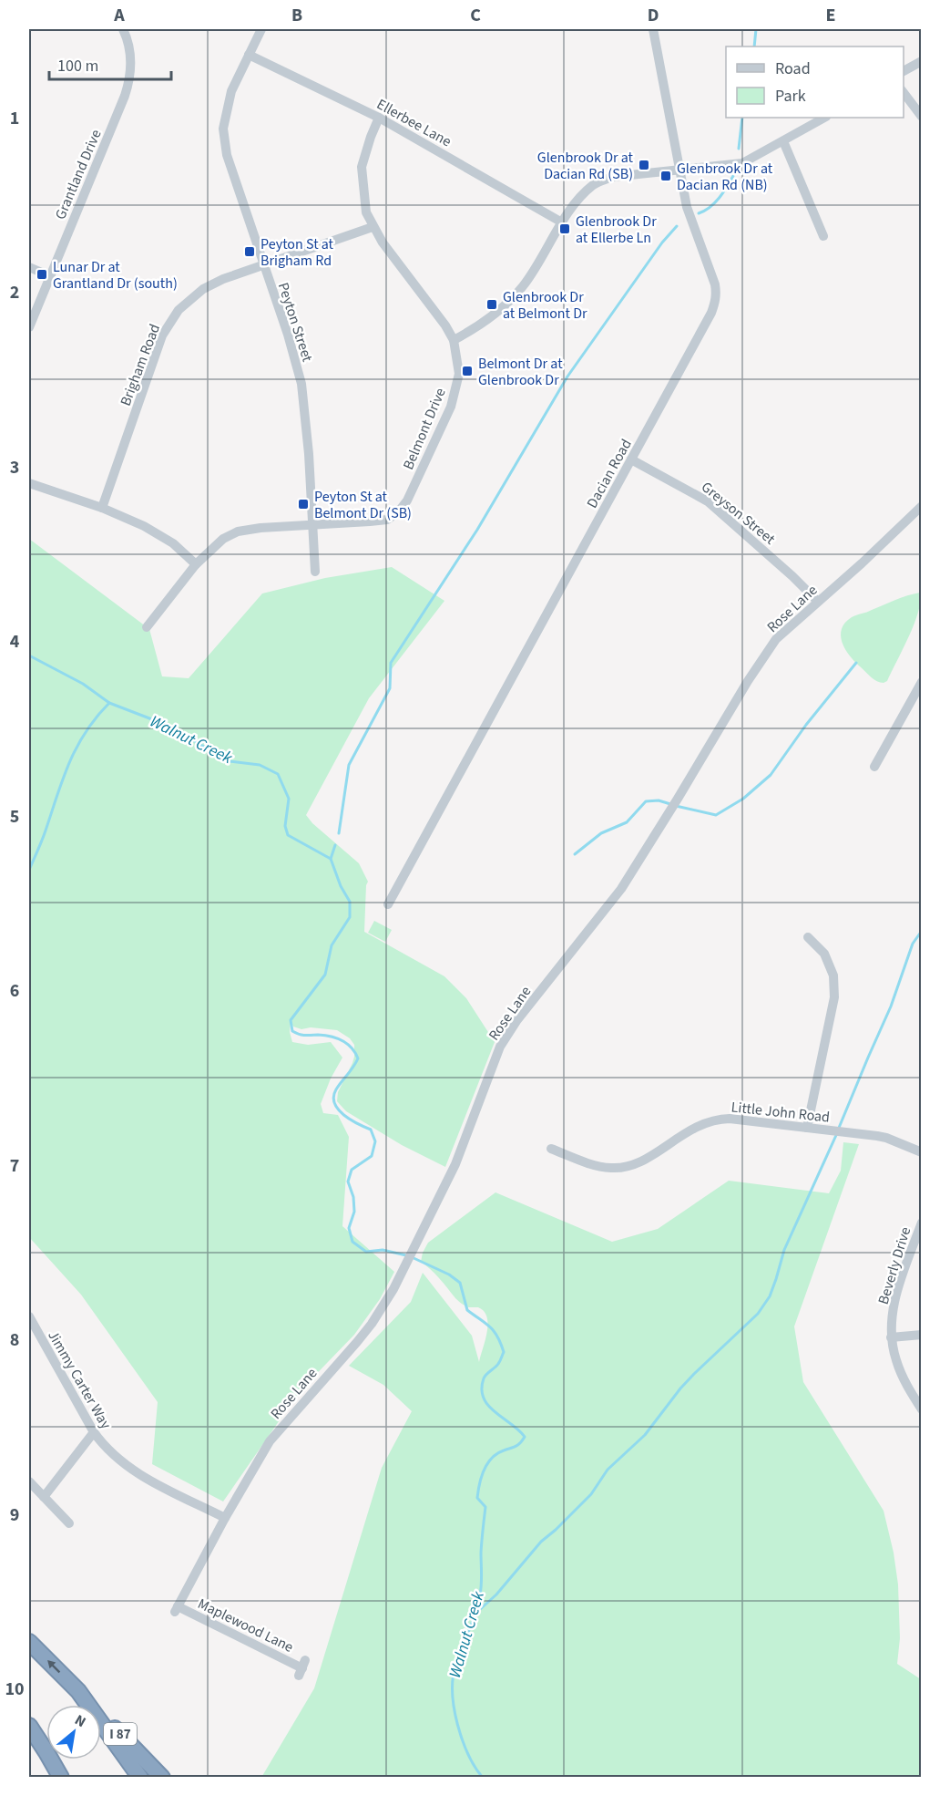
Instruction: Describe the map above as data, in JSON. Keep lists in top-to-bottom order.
{
  "streets": {
    "highway": ["I 87"],
    "street": [
      "Ellerbee Lane",
      "Grantland Drive",
      "Peyton Street",
      "Brigham Road",
      "Belmont Drive",
      "Dacian Road",
      "Greyson Street",
      "Rose Lane",
      "Little John Road",
      "Beverly Drive",
      "Jimmy Carter Way",
      "Maplewood Lane"
    ]
  },
  "crossings": [
    ["Ellerbee Lane", "Peyton Street"],
    ["Ellerbee Lane", "Belmont Drive"],
    ["Peyton Street", "Brigham Road"],
    ["Peyton Street", "Belmont Drive"],
    ["Brigham Road", "Belmont Drive"],
    ["Dacian Road", "Greyson Street"],
    ["Greyson Street", "Rose Lane"],
    ["Rose Lane", "Jimmy Carter Way"],
    ["Rose Lane", "Maplewood Lane"]
  ],
  "water": ["Walnut Creek"],
  "places": {
    "transit": [
      "Glenbrook Dr at Dacian Rd (SB)",
      "Glenbrook Dr at Dacian Rd (NB)",
      "Glenbrook Dr at Ellerbe Ln",
      "Peyton St at Brigham Rd",
      "Lunar Dr at Grantland Dr (south)",
      "Glenbrook Dr at Belmont Dr",
      "Belmont Dr at Glenbrook Dr",
      "Peyton St at Belmont Dr (SB)"
    ]
  },
  "legend": ["Road", "Park"],
  "scale_bar": "100 m",
  "north": "top right",
  "grid": {
    "columns": [
      "A",
      "B",
      "C",
      "D",
      "E"
    ],
    "rows": [
      "1",
      "2",
      "3",
      "4",
      "5",
      "6",
      "7",
      "8",
      "9",
      "10"
    ]
  }
}
